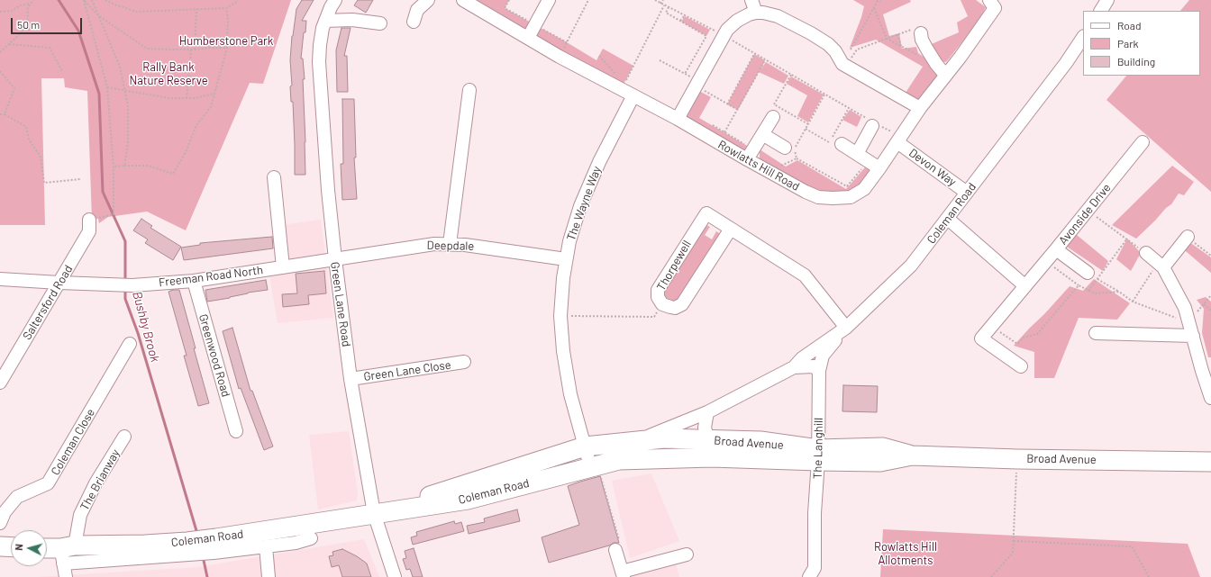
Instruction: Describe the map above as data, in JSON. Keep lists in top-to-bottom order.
{
  "streets": {
    "highway": ["Coleman Road", "Broad Avenue"],
    "street": [
      "Rowlatts Hill Road",
      "Devon Way",
      "The Wayne Way",
      "Avonside Drive",
      "Deepdale",
      "Thorpewell",
      "Freeman Road North",
      "Saltersford Road",
      "Green Lane Road",
      "Greenwood Road",
      "Green Lane Close",
      "Coleman Close",
      "The Langhill",
      "The Brianway"
    ]
  },
  "crossings": [
    ["Rowlatts Hill Road", "Devon Way"],
    ["Rowlatts Hill Road", "The Wayne Way"],
    ["Devon Way", "Coleman Road"],
    ["The Wayne Way", "Coleman Road"],
    ["The Wayne Way", "Deepdale"],
    ["The Wayne Way", "Broad Avenue"],
    ["Coleman Road", "Thorpewell"],
    ["Coleman Road", "Green Lane Road"],
    ["Coleman Road", "Broad Avenue"],
    ["Coleman Road", "The Langhill"],
    ["Coleman Road", "The Brianway"],
    ["Deepdale", "Freeman Road North"],
    ["Deepdale", "Green Lane Road"],
    ["Thorpewell", "The Langhill"],
    ["Freeman Road North", "Saltersford Road"],
    ["Freeman Road North", "Green Lane Road"],
    ["Freeman Road North", "Greenwood Road"],
    ["Green Lane Road", "Green Lane Close"],
    ["Broad Avenue", "The Langhill"]
  ],
  "water": ["Bushby Brook"],
  "parks": ["Humberstone Park", "Rally Bank Nature Reserve", "Rowlatts Hill Allotments"],
  "legend": ["Road", "Park", "Building"],
  "scale_bar": "50 m",
  "north": "left"
}
